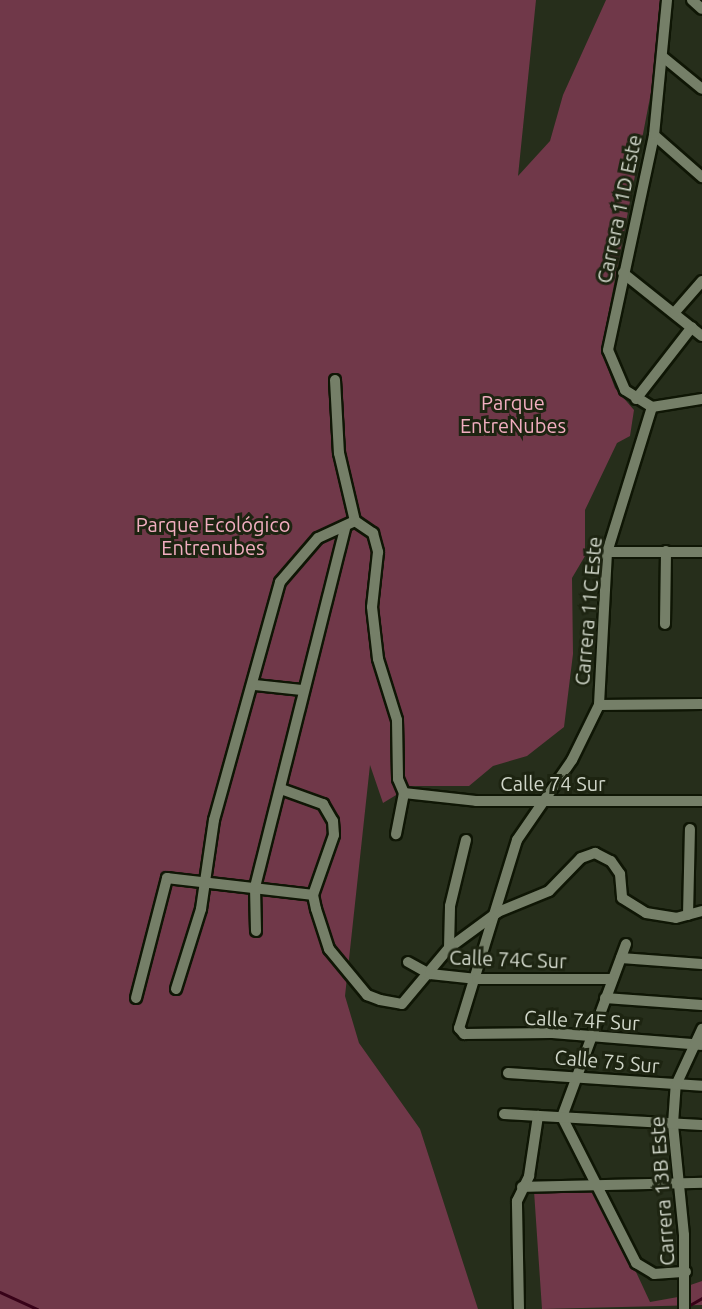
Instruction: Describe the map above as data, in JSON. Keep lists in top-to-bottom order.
{
  "streets": {
    "street": [
      "Carrera 11D Este",
      "Carrera 11C Este",
      "Calle 74 Sur",
      "Calle 74C Sur",
      "Calle 74F Sur",
      "Calle 75 Sur",
      "Carrera 13B Este"
    ]
  },
  "crossings": [
    ["Carrera 11C Este", "Calle 74 Sur"],
    ["Carrera 11C Este", "Calle 74C Sur"],
    ["Carrera 11C Este", "Calle 74F Sur"],
    ["Calle 74F Sur", "Carrera 13B Este"],
    ["Calle 75 Sur", "Carrera 13B Este"]
  ],
  "parks": ["Parque EntreNubes", "Parque Ecológico Entrenubes"]
}
